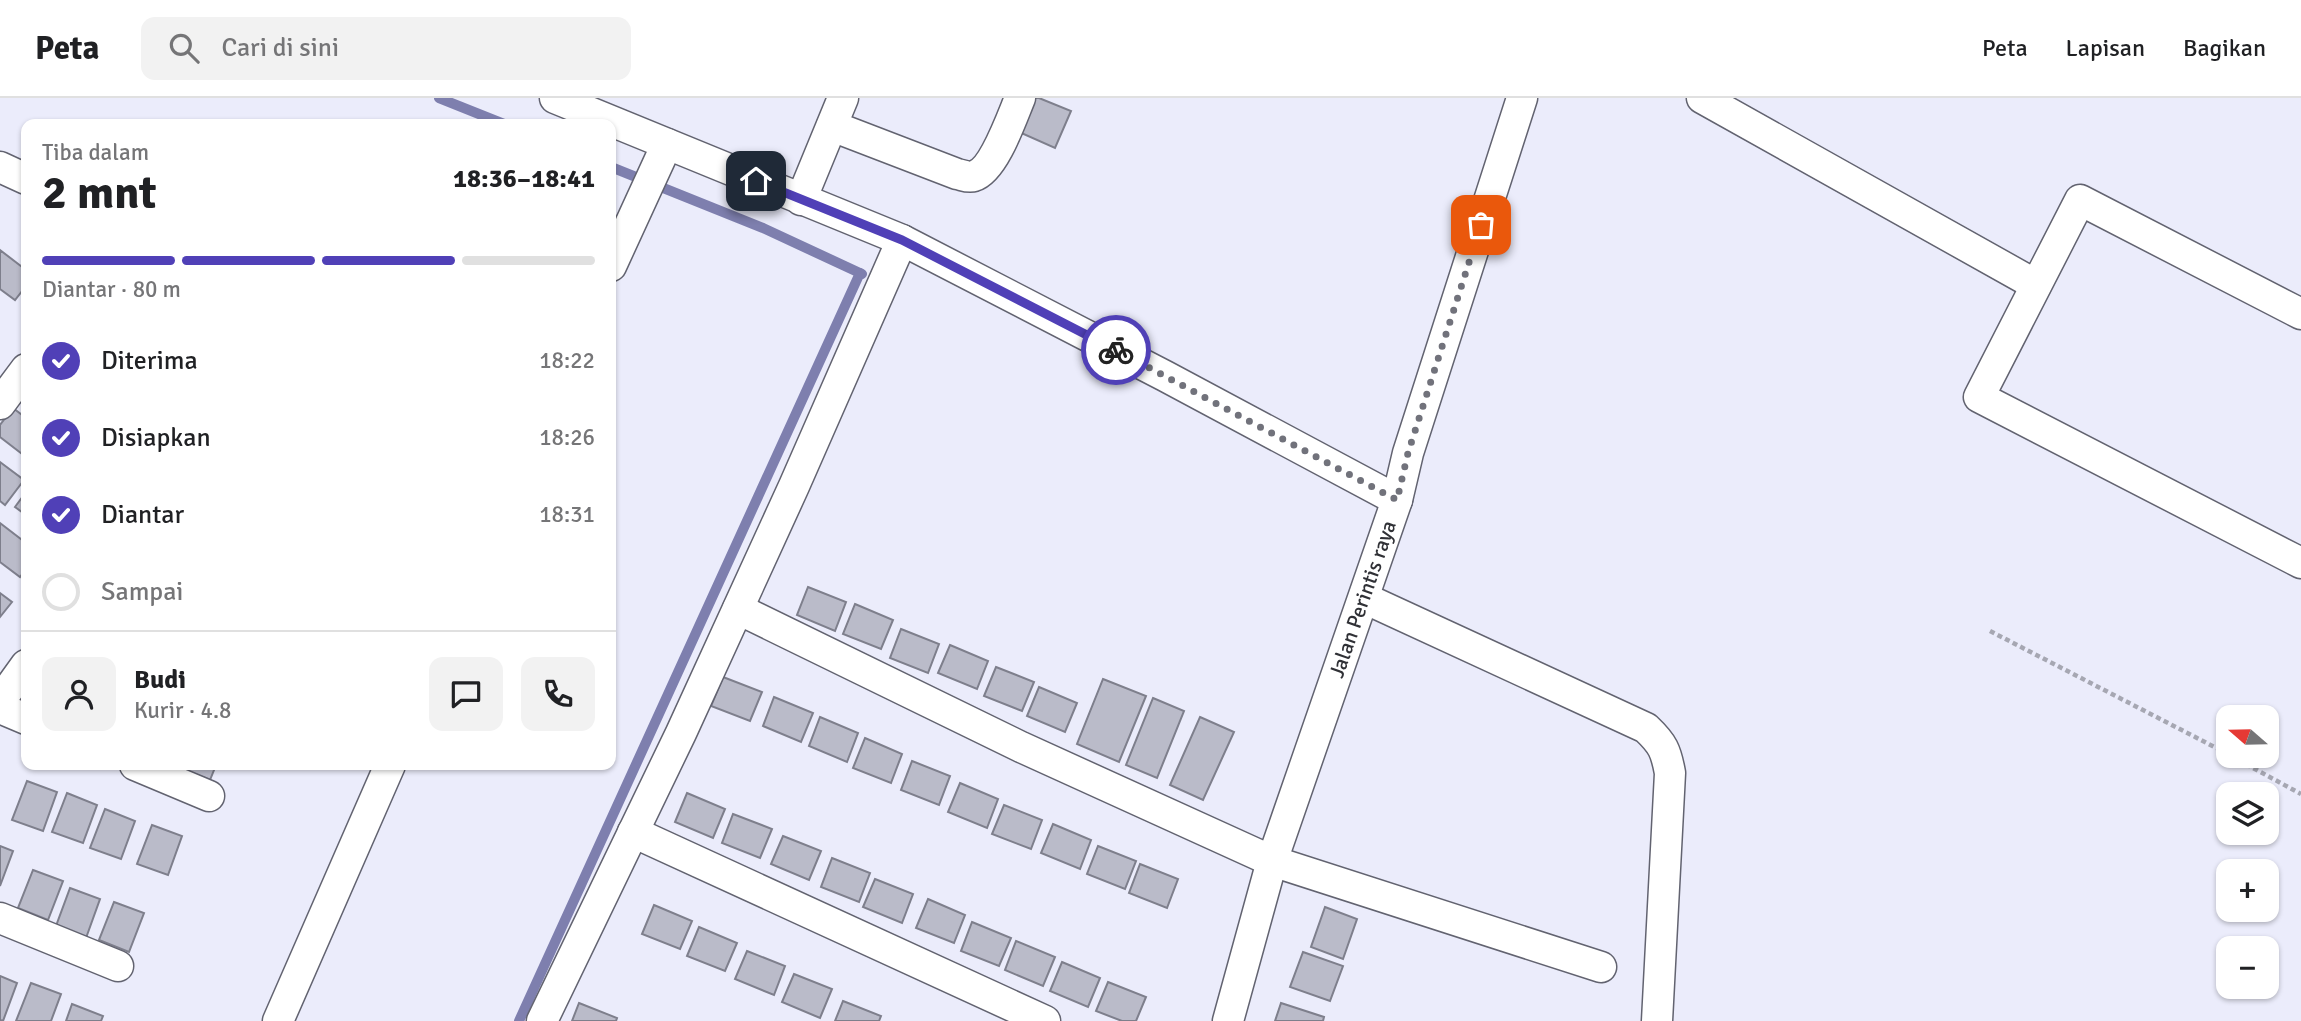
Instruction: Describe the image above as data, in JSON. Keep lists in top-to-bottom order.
{
  "streets": {
    "street": ["Jalan Perintis raya"]
  },
  "north": "left",
  "page": {
    "header": "Peta",
    "search": "Cari di sini",
    "nav": ["Peta", "Lapisan", "Bagikan"],
    "heading": ["2 mnt", "Tiba dalam", "18:36–18:41"],
    "panel": ["Budi", "Kurir · 4.8"],
    "bar": "Diantar · 80 m",
    "list": [
      ["Diterima", "18:22"],
      ["Disiapkan", "18:26"],
      ["Diantar", "18:31"],
      "Sampai"
    ],
    "map_buttons": ["+", "−"]
  }
}
